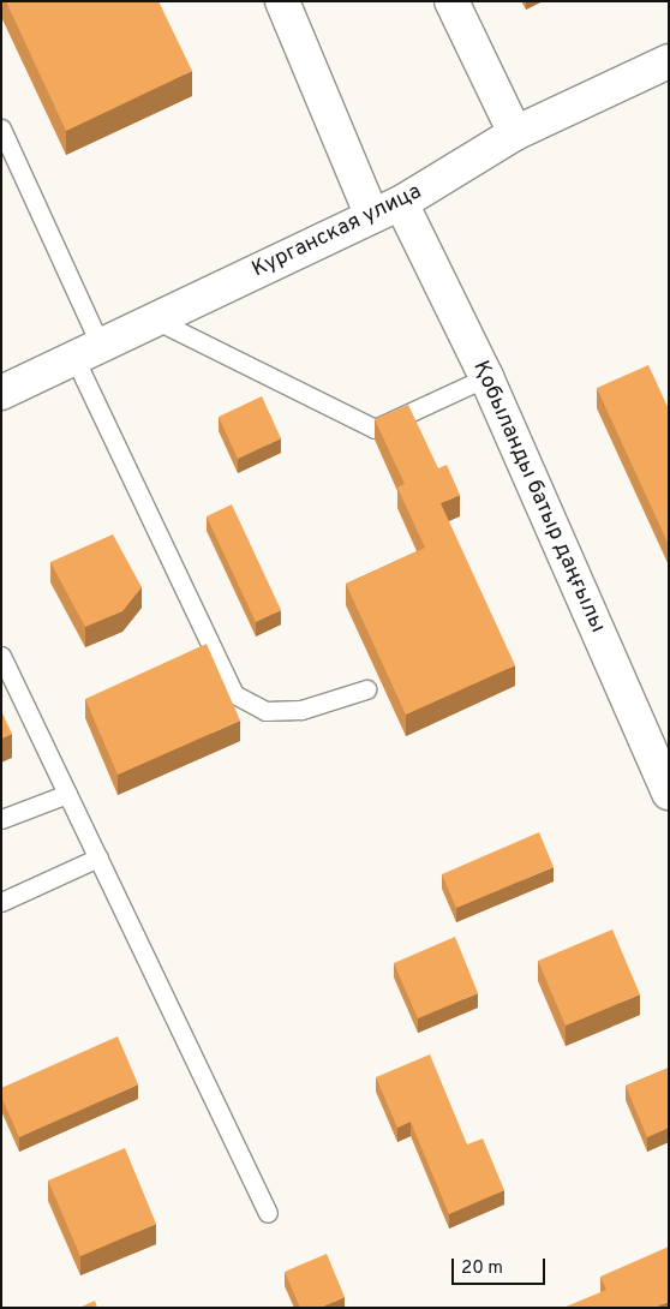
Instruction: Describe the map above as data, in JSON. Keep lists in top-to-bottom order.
{
  "streets": {
    "street": ["Курганская улица", "Қобыланды батыр даңғылы"]
  },
  "crossings": [
    ["Курганская улица", "Қобыланды батыр даңғылы"]
  ],
  "scale_bar": "20 m"
}
